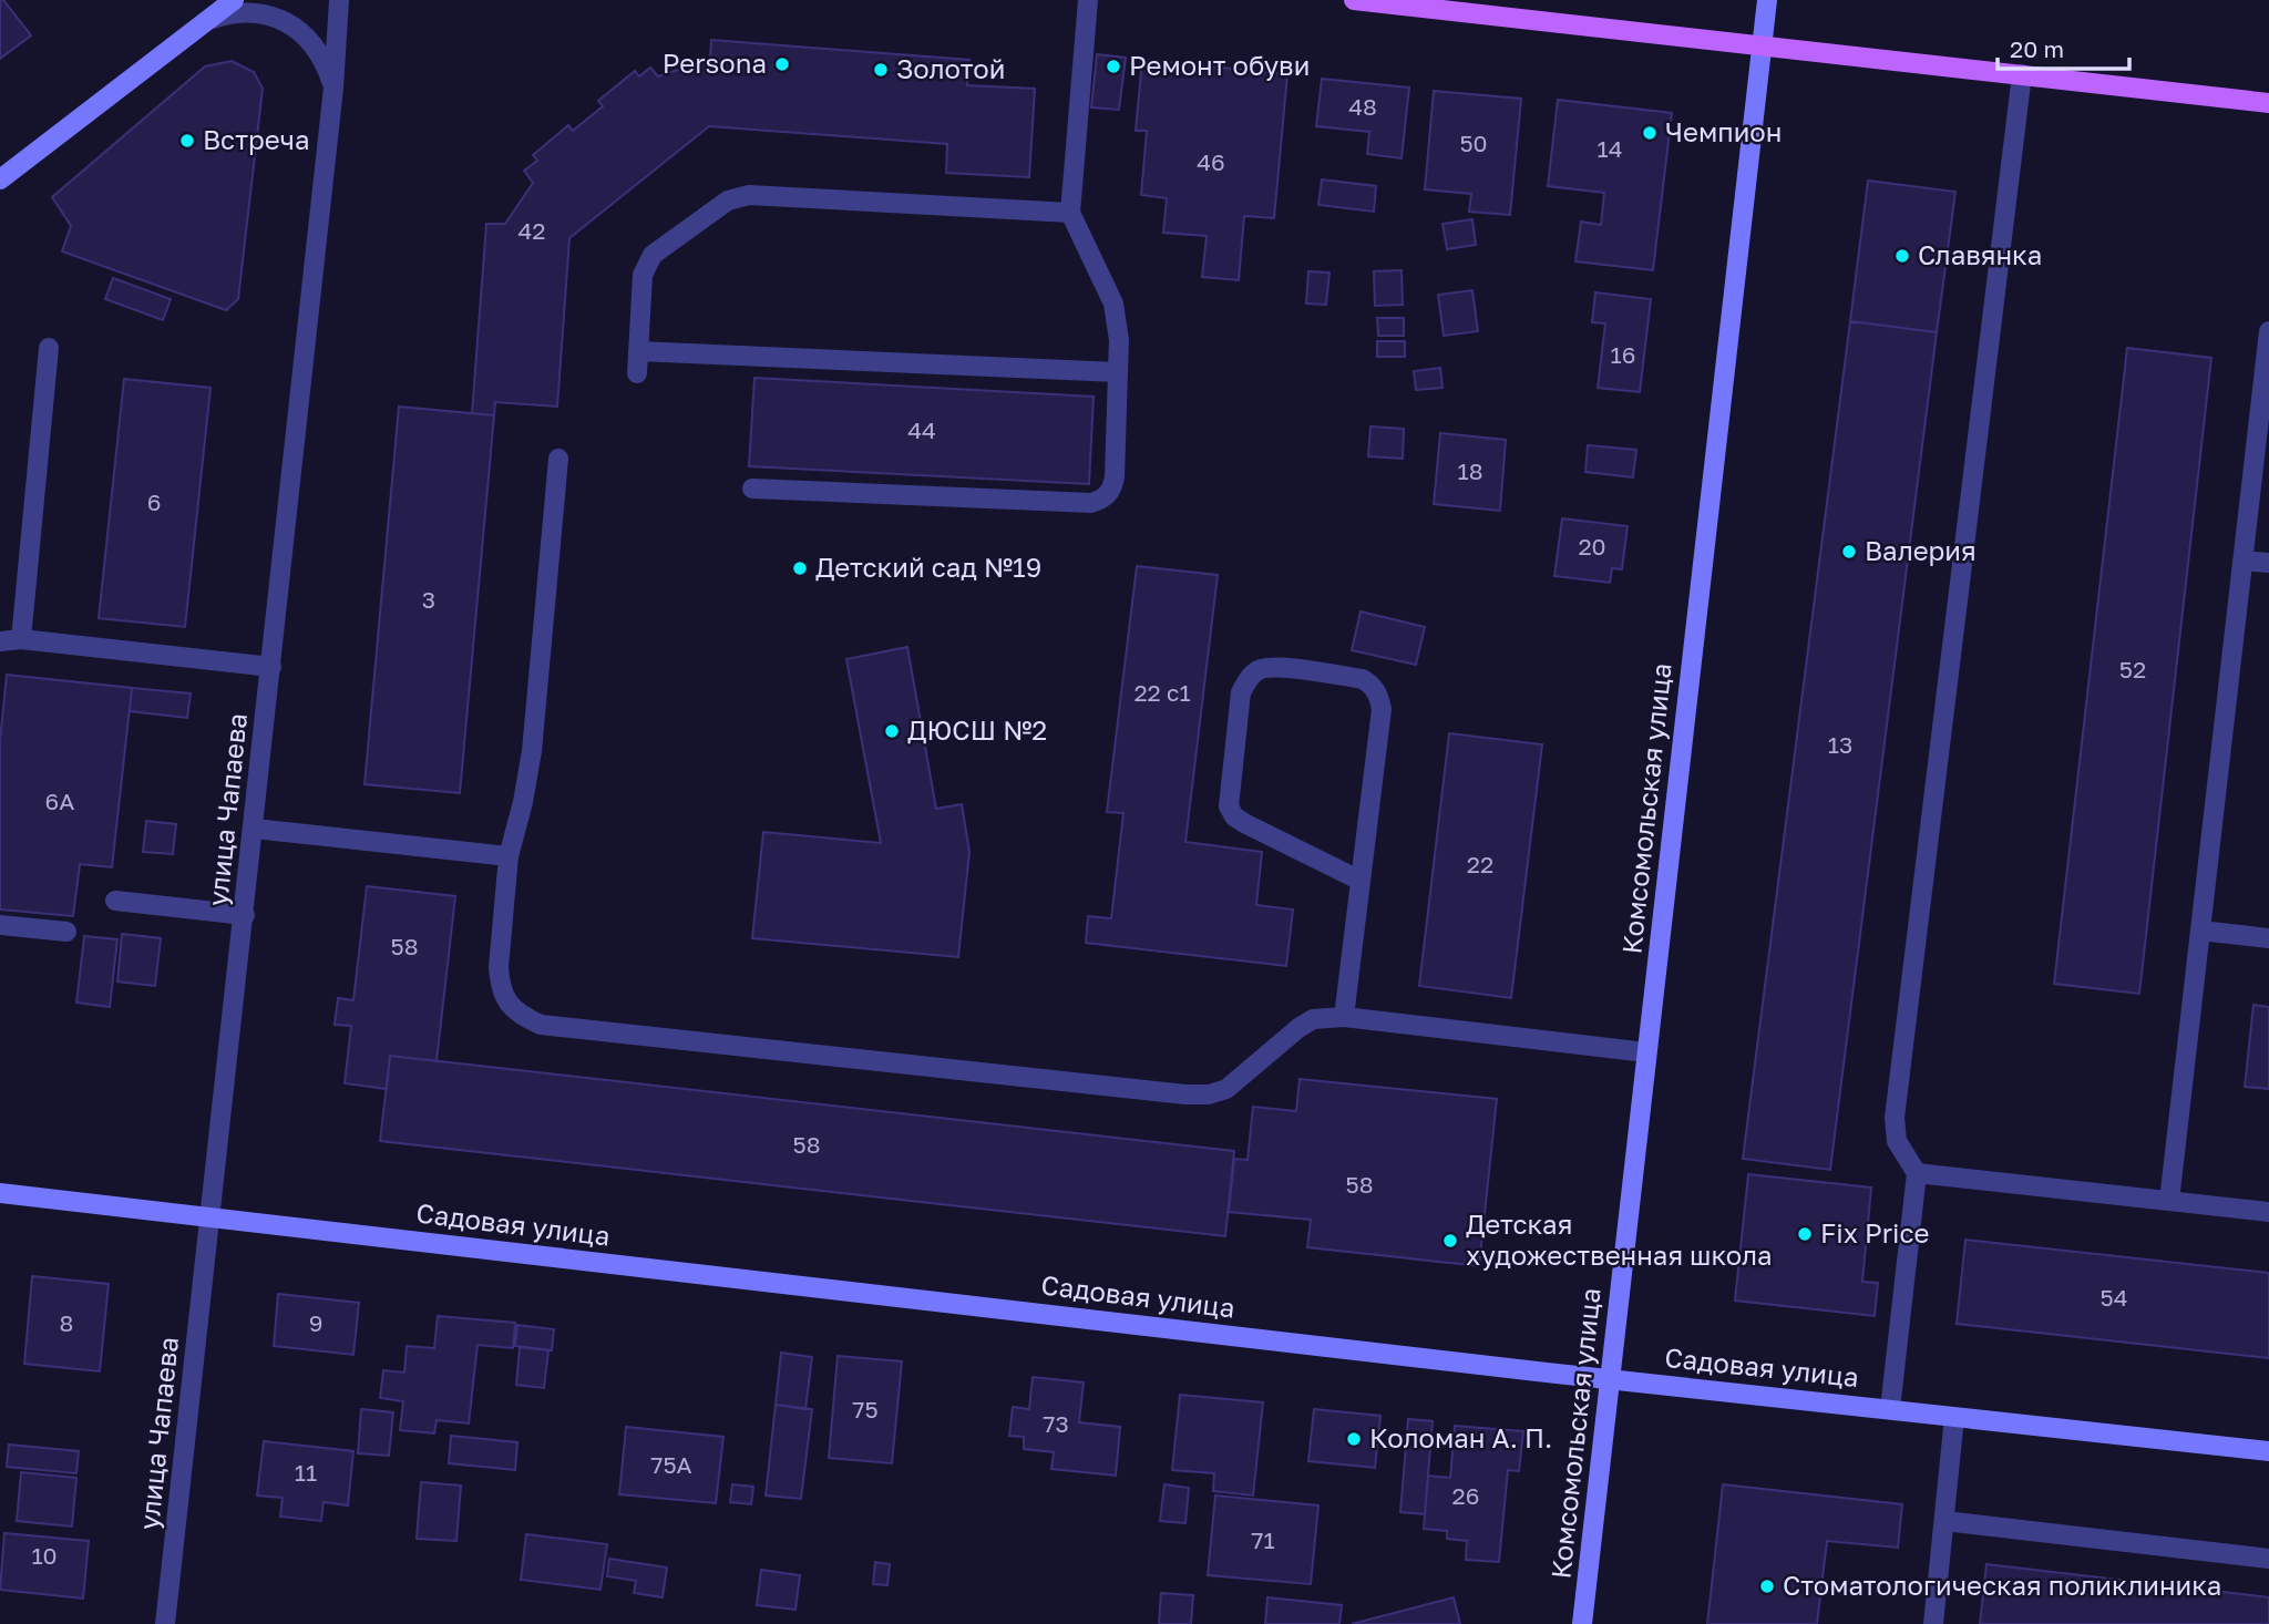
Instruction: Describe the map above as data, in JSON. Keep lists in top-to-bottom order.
{
  "streets": {
    "street": ["Комсомольская улица", "улица Чапаева", "Садовая улица"]
  },
  "crossings": [
    ["Комсомольская улица", "Садовая улица"],
    ["улица Чапаева", "Садовая улица"]
  ],
  "places": [
    "Persona",
    "Ремонт обуви",
    "Золотой",
    "Чемпион",
    "Встреча",
    "Славянка",
    "Валерия",
    "Детский сад №19",
    "ДЮСШ №2",
    "Fix Price",
    "Детская художественная школа",
    "Коломан А. П.",
    "Стоматологическая поликлиника"
  ],
  "house_numbers": [
    "48",
    "50",
    "14",
    "46",
    "42",
    "16",
    "44",
    "18",
    "6",
    "20",
    "3",
    "52",
    "22 c1",
    "13",
    "6А",
    "22",
    "58",
    "58",
    "58",
    "54",
    "8",
    "9",
    "75",
    "73",
    "75А",
    "11",
    "26",
    "71",
    "10"
  ],
  "scale_bar": "20 m"
}
